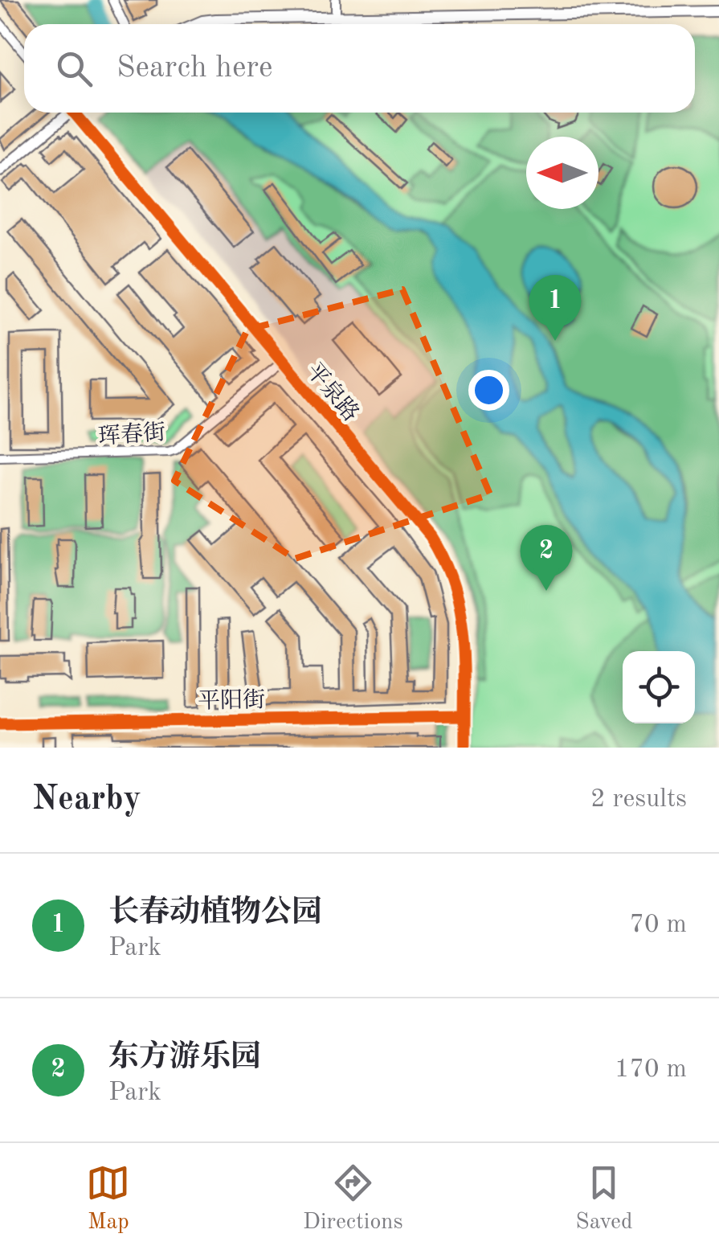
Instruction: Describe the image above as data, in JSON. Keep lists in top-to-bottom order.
{
  "streets": {
    "street": ["平泉路", "珲春街", "平阳街"]
  },
  "crossings": [
    ["平泉路", "珲春街"],
    ["平泉路", "平阳街"]
  ],
  "north": "left",
  "page": {
    "search": "Search here",
    "pins": ["1", "2"],
    "heading": ["Nearby", "2 results"],
    "list": [
      {
        "mark": "1",
        "name": "长春动植物公园",
        "note": "Park",
        "value": "70 m"
      },
      {
        "mark": "2",
        "name": "东方游乐园",
        "note": "Park",
        "value": "170 m"
      }
    ],
    "nav": ["Map", "Directions", "Saved"]
  }
}
